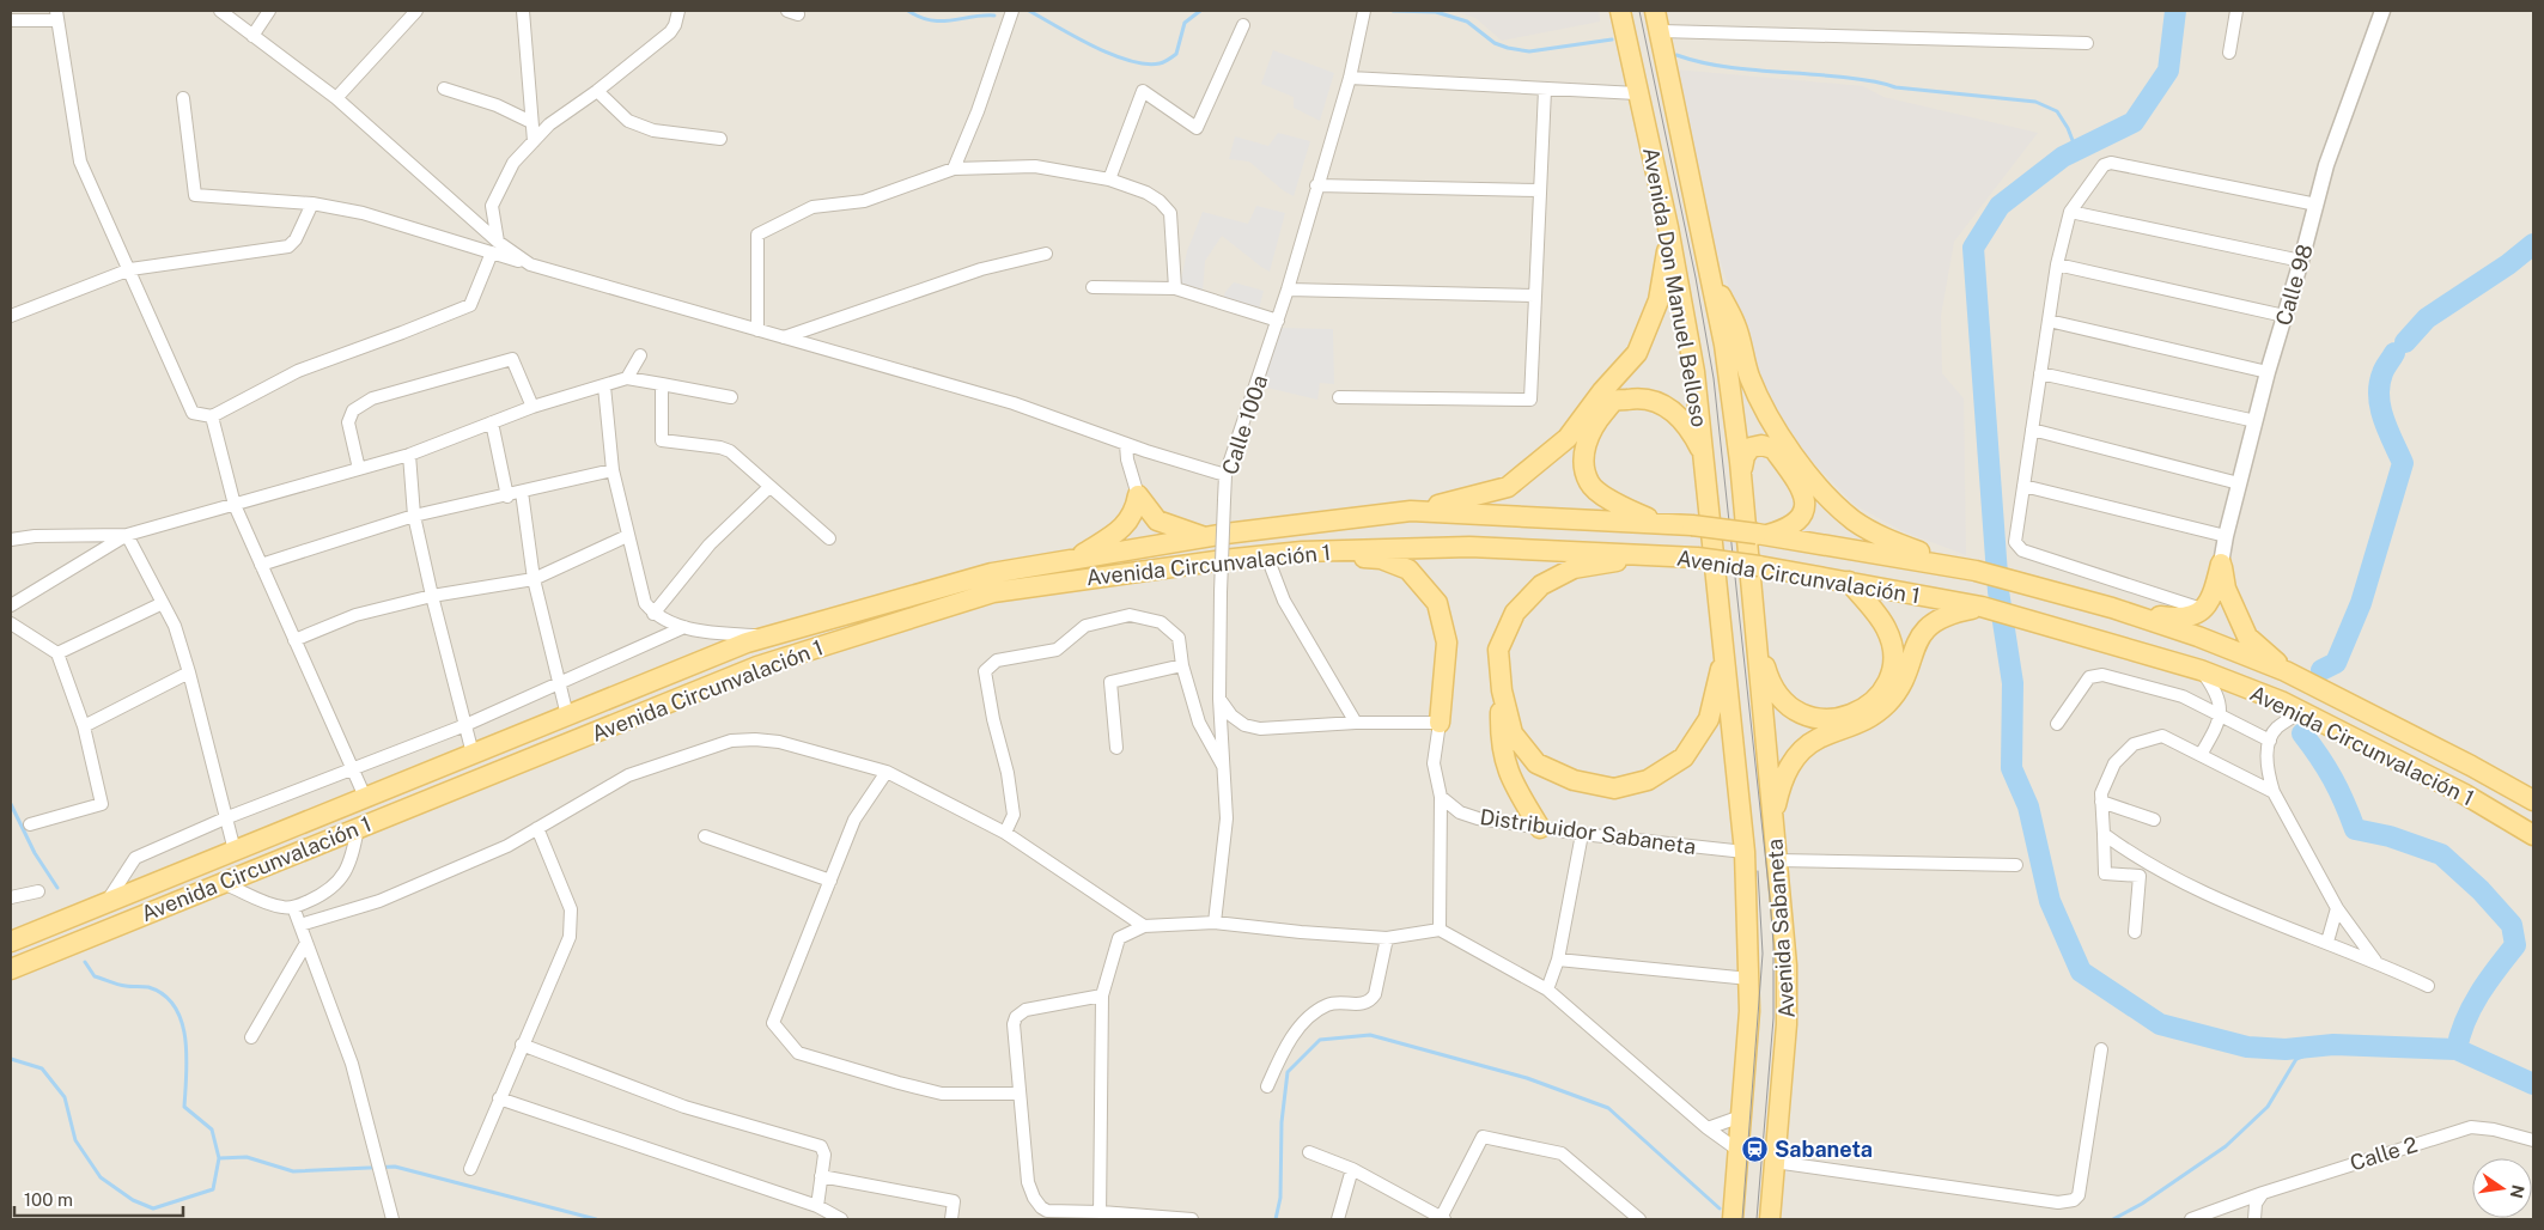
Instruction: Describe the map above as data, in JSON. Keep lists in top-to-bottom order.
{
  "streets": {
    "main road": ["Avenida Don Manuel Belloso", "Avenida Circunvalación 1", "Avenida Sabaneta"],
    "street": [
      "Calle 98",
      "Calle 100a",
      "Distribuidor Sabaneta",
      "Calle 2"
    ]
  },
  "crossings": [
    ["Avenida Don Manuel Belloso", "Distribuidor Sabaneta"],
    ["Avenida Don Manuel Belloso", "Avenida Sabaneta"],
    ["Distribuidor Sabaneta", "Avenida Sabaneta"]
  ],
  "places": {
    "station": ["Sabaneta"]
  },
  "scale_bar": "100 m",
  "north": "right"
}
